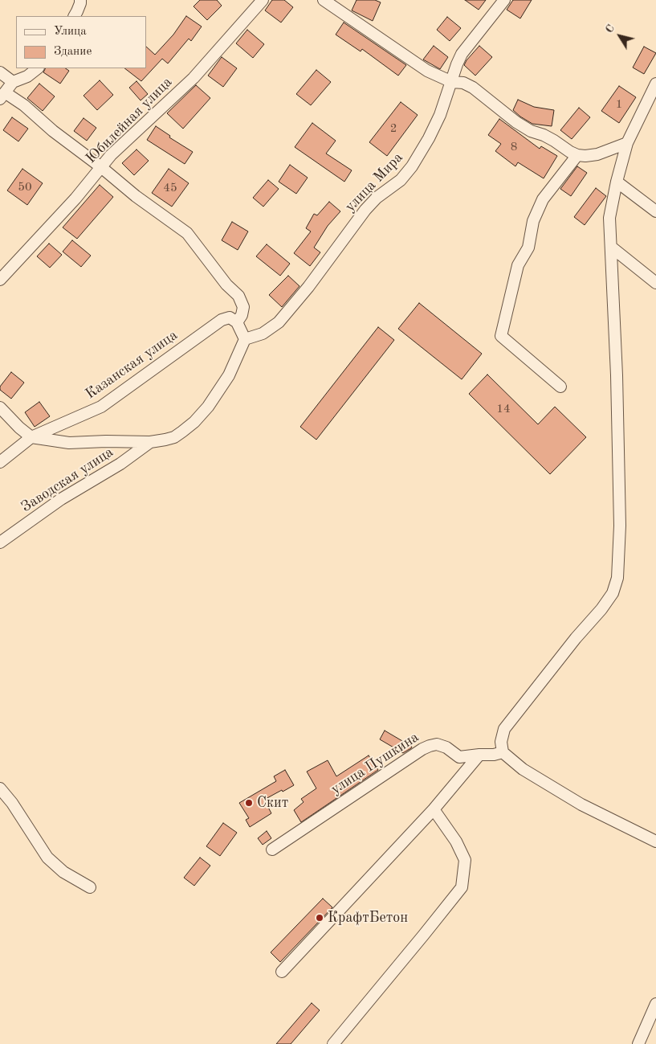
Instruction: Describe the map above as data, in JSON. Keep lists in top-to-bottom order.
{
  "streets": {
    "street": [
      "Юбилейная улица",
      "улица Мира",
      "Казанская улица",
      "Заводская улица",
      "улица Пушкина"
    ]
  },
  "places": ["Скит", "КрафтБетон"],
  "house_numbers": [
    "1",
    "2",
    "8",
    "50",
    "45",
    "14"
  ],
  "legend": ["Улица", "Здание"],
  "north": "top left"
}
